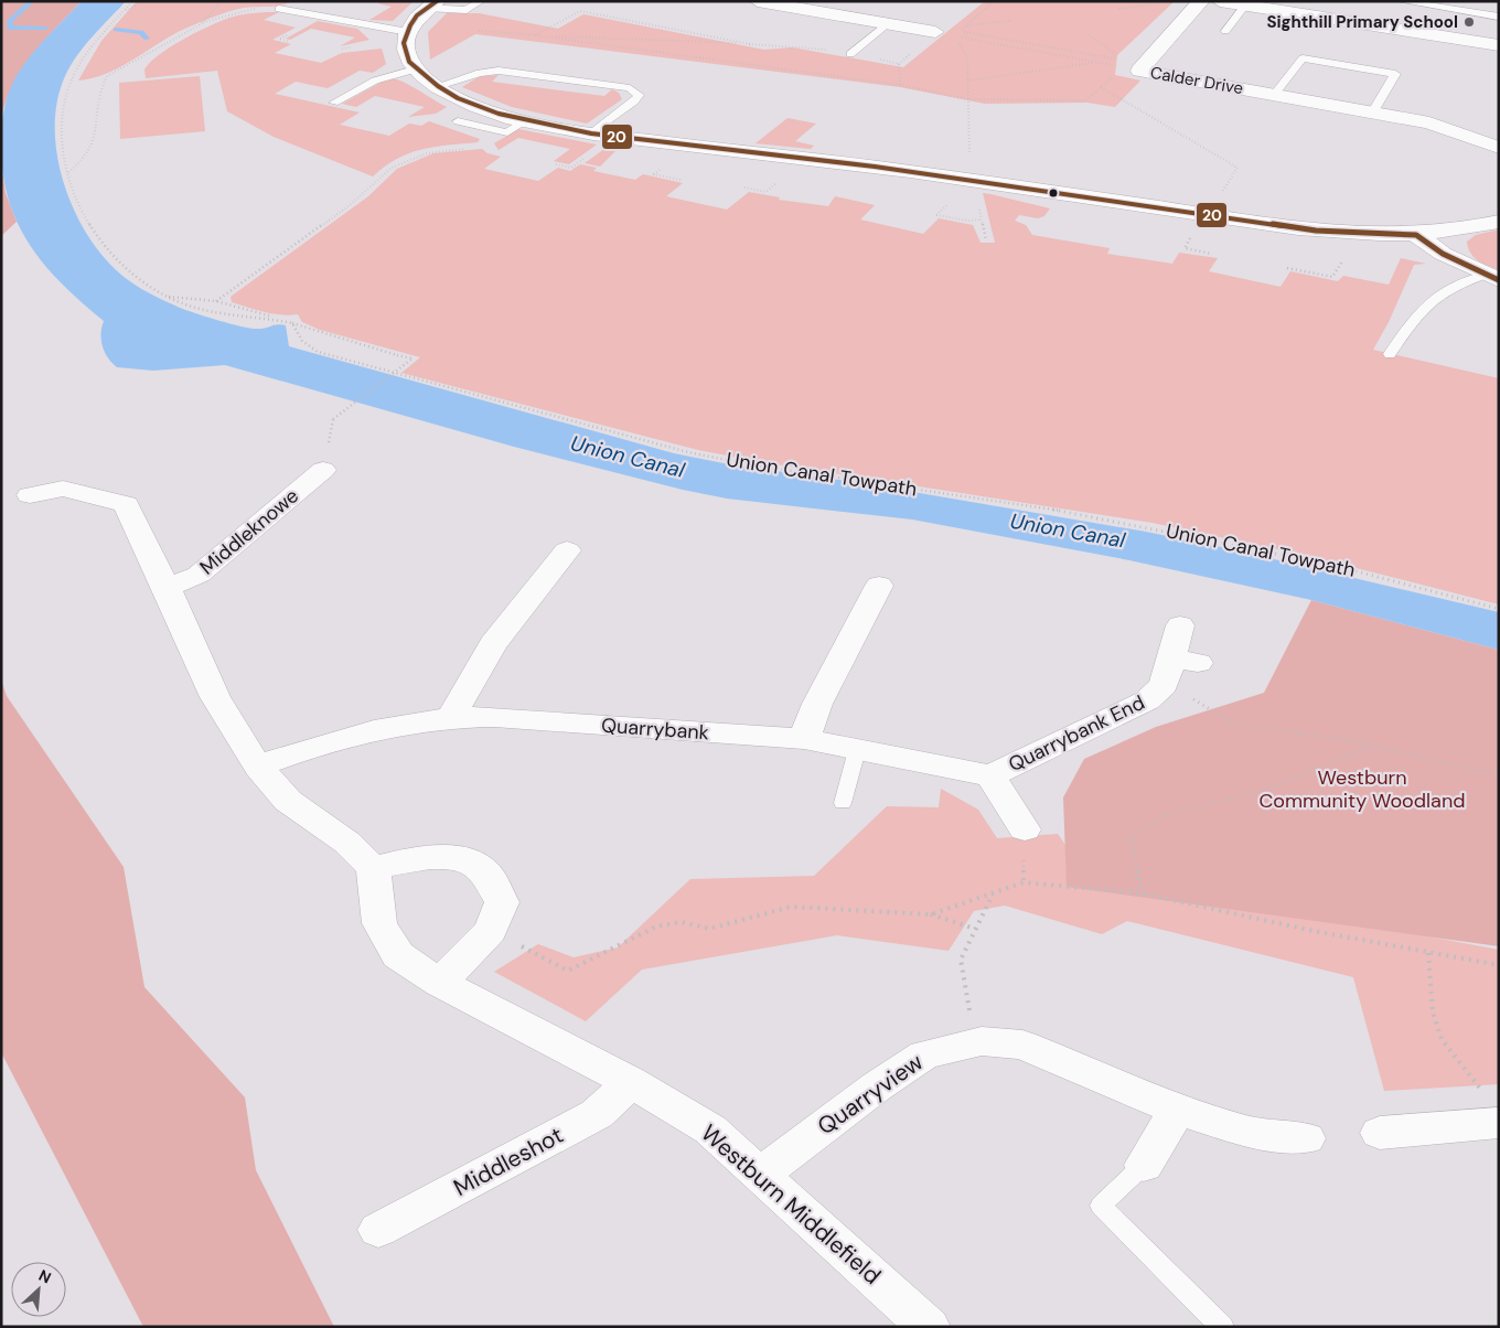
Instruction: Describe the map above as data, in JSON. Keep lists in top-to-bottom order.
{
  "streets": {
    "street": [
      "Calder Drive",
      "Middleknowe",
      "Quarrybank",
      "Quarrybank End",
      "Quarryview",
      "Middleshot",
      "Westburn Middlefield"
    ],
    "path": ["Union Canal Towpath"]
  },
  "crossings": [
    ["Quarrybank", "Quarrybank End"],
    ["Quarryview", "Westburn Middlefield"],
    ["Middleshot", "Westburn Middlefield"]
  ],
  "water": ["Union Canal"],
  "parks": ["Westburn Community Woodland"],
  "places": ["Sighthill Primary School"],
  "lines": ["transit line 20"],
  "north": "top right"
}
